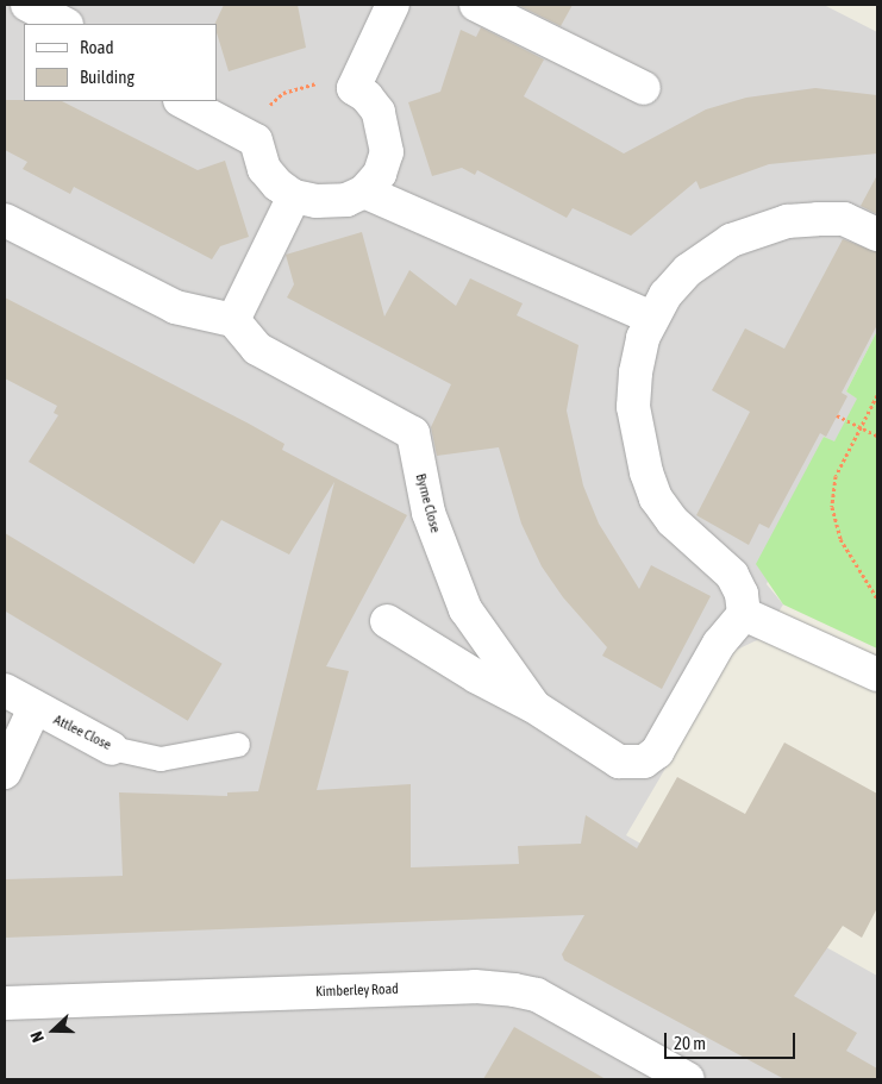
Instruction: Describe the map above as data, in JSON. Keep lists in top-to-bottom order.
{
  "streets": {
    "street": ["Byrne Close", "Attlee Close", "Kimberley Road"]
  },
  "legend": ["Road", "Building"],
  "scale_bar": "20 m",
  "north": "left"
}
